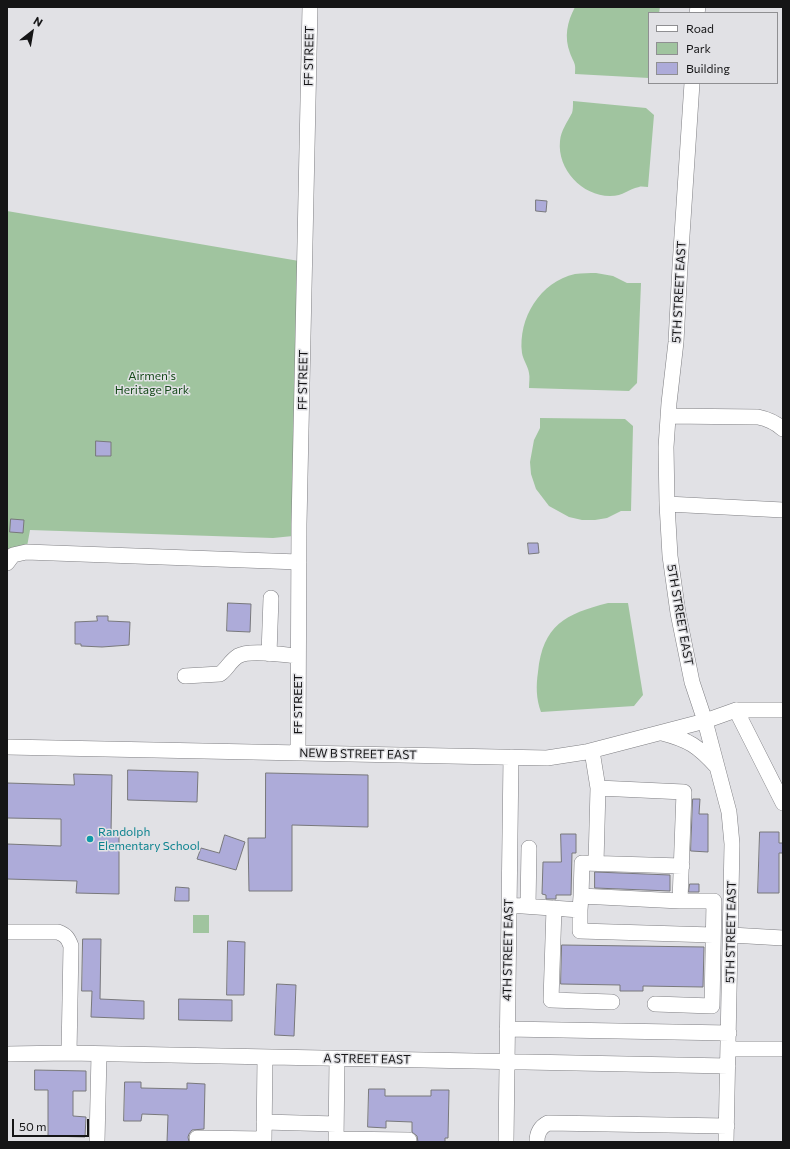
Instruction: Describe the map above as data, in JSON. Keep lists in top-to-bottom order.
{
  "streets": {
    "street": [
      "FF STREET",
      "5TH STREET EAST",
      "NEW B STREET EAST",
      "4TH STREET EAST",
      "A STREET EAST"
    ]
  },
  "crossings": [
    ["FF STREET", "NEW B STREET EAST"],
    ["5TH STREET EAST", "NEW B STREET EAST"],
    ["5TH STREET EAST", "A STREET EAST"],
    ["NEW B STREET EAST", "4TH STREET EAST"],
    ["4TH STREET EAST", "A STREET EAST"]
  ],
  "parks": ["Airmen's Heritage Park"],
  "places": ["Randolph Elementary School"],
  "legend": ["Road", "Park", "Building"],
  "scale_bar": "50 m",
  "north": "top right"
}
